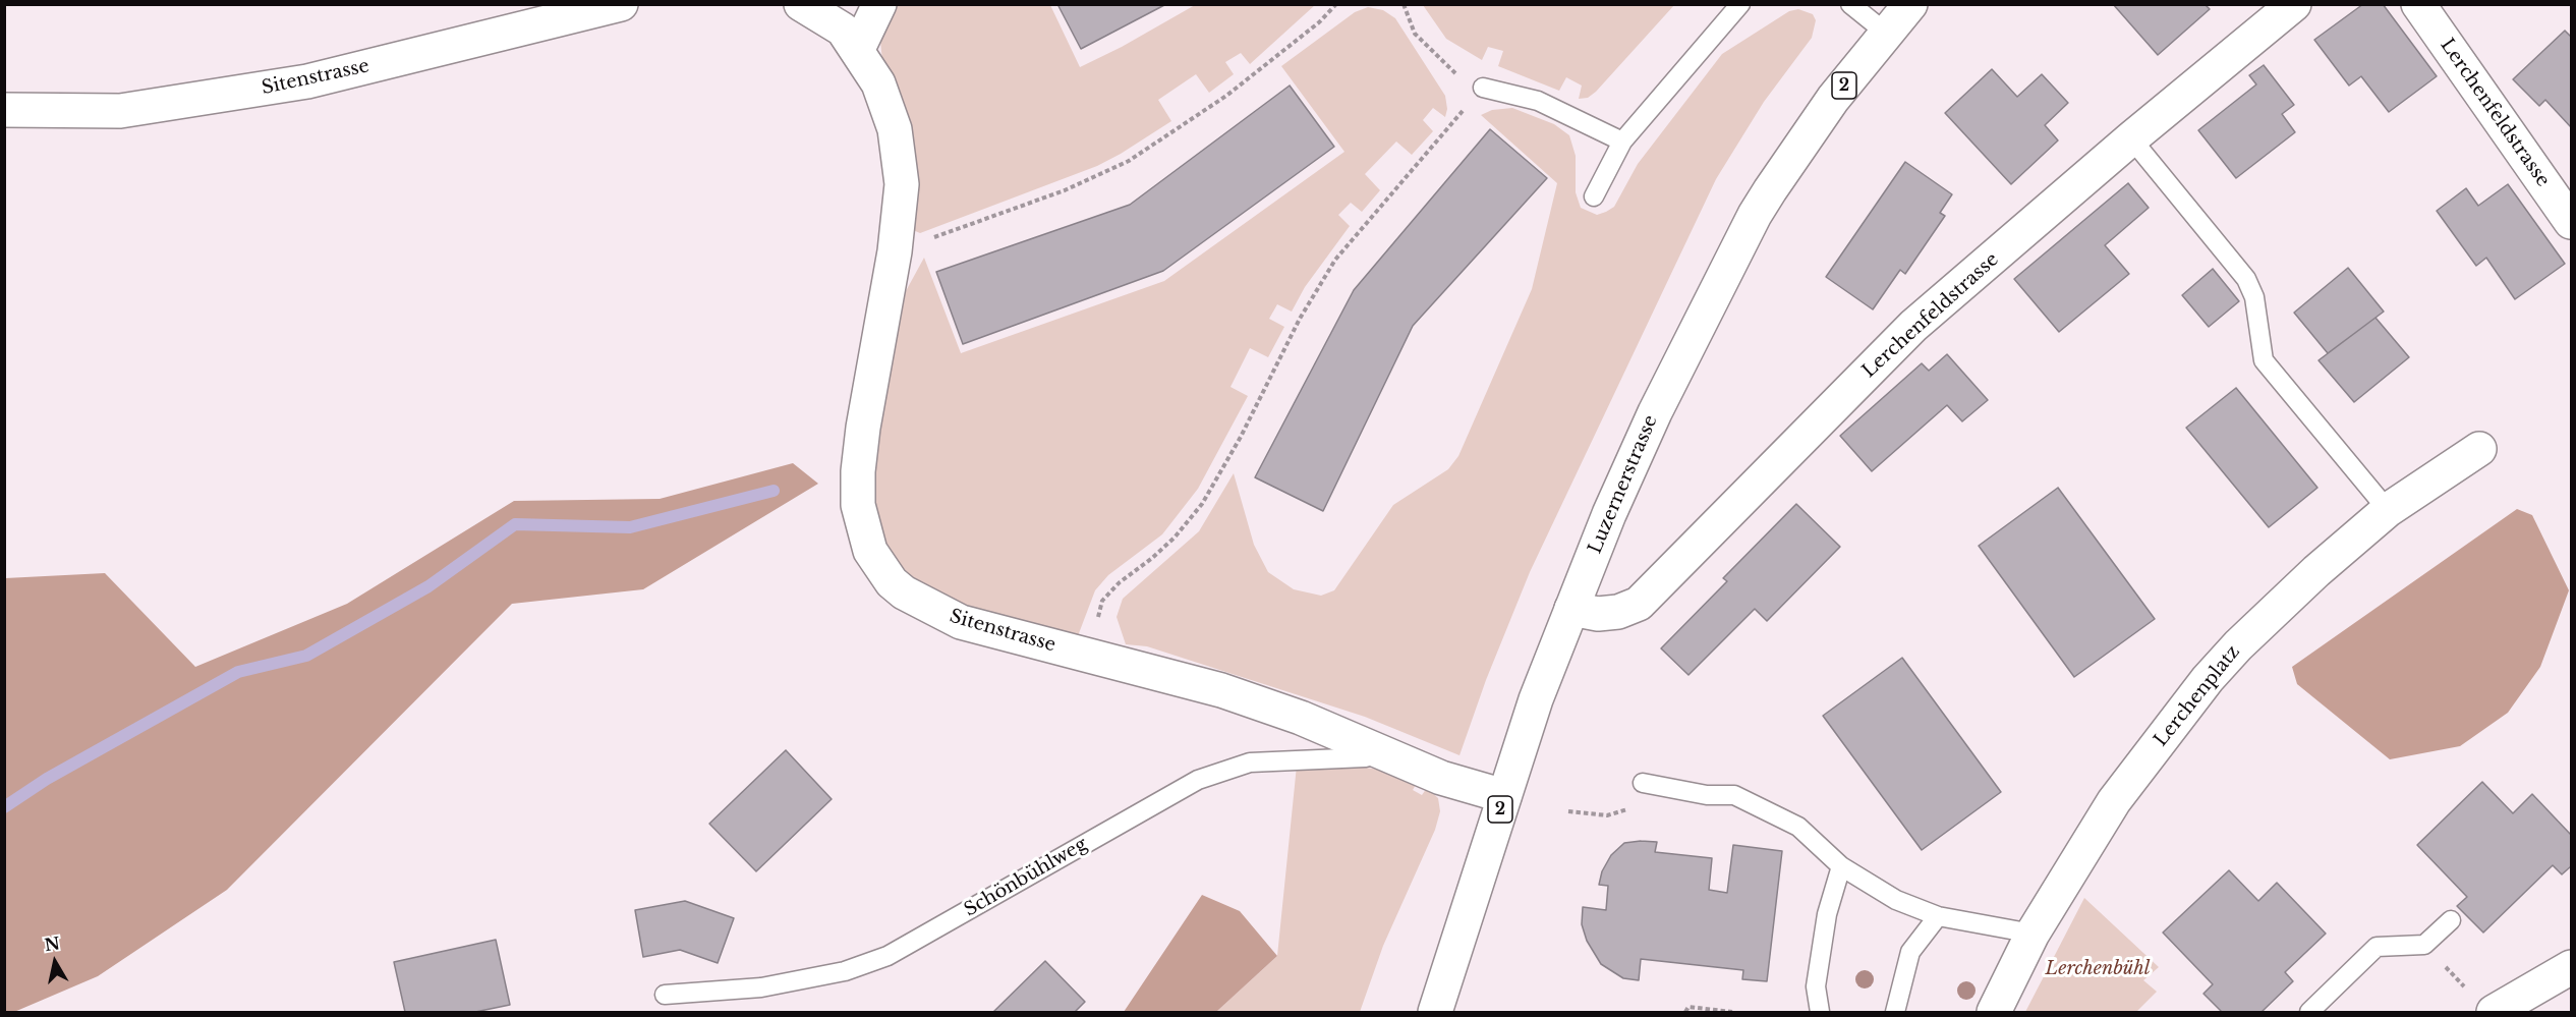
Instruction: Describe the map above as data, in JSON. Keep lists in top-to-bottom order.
{
  "streets": {
    "street": [
      "Sitenstrasse",
      "2",
      "Lerchenfeldstrasse",
      "Luzernerstrasse",
      "Lerchenplatz"
    ],
    "lane": ["Schönbühlweg"]
  },
  "crossings": [
    ["Sitenstrasse", "Luzernerstrasse"],
    ["Sitenstrasse", "Schönbühlweg"],
    ["Lerchenfeldstrasse", "Luzernerstrasse"]
  ],
  "parks": ["Lerchenbühl"],
  "north": "top"
}
